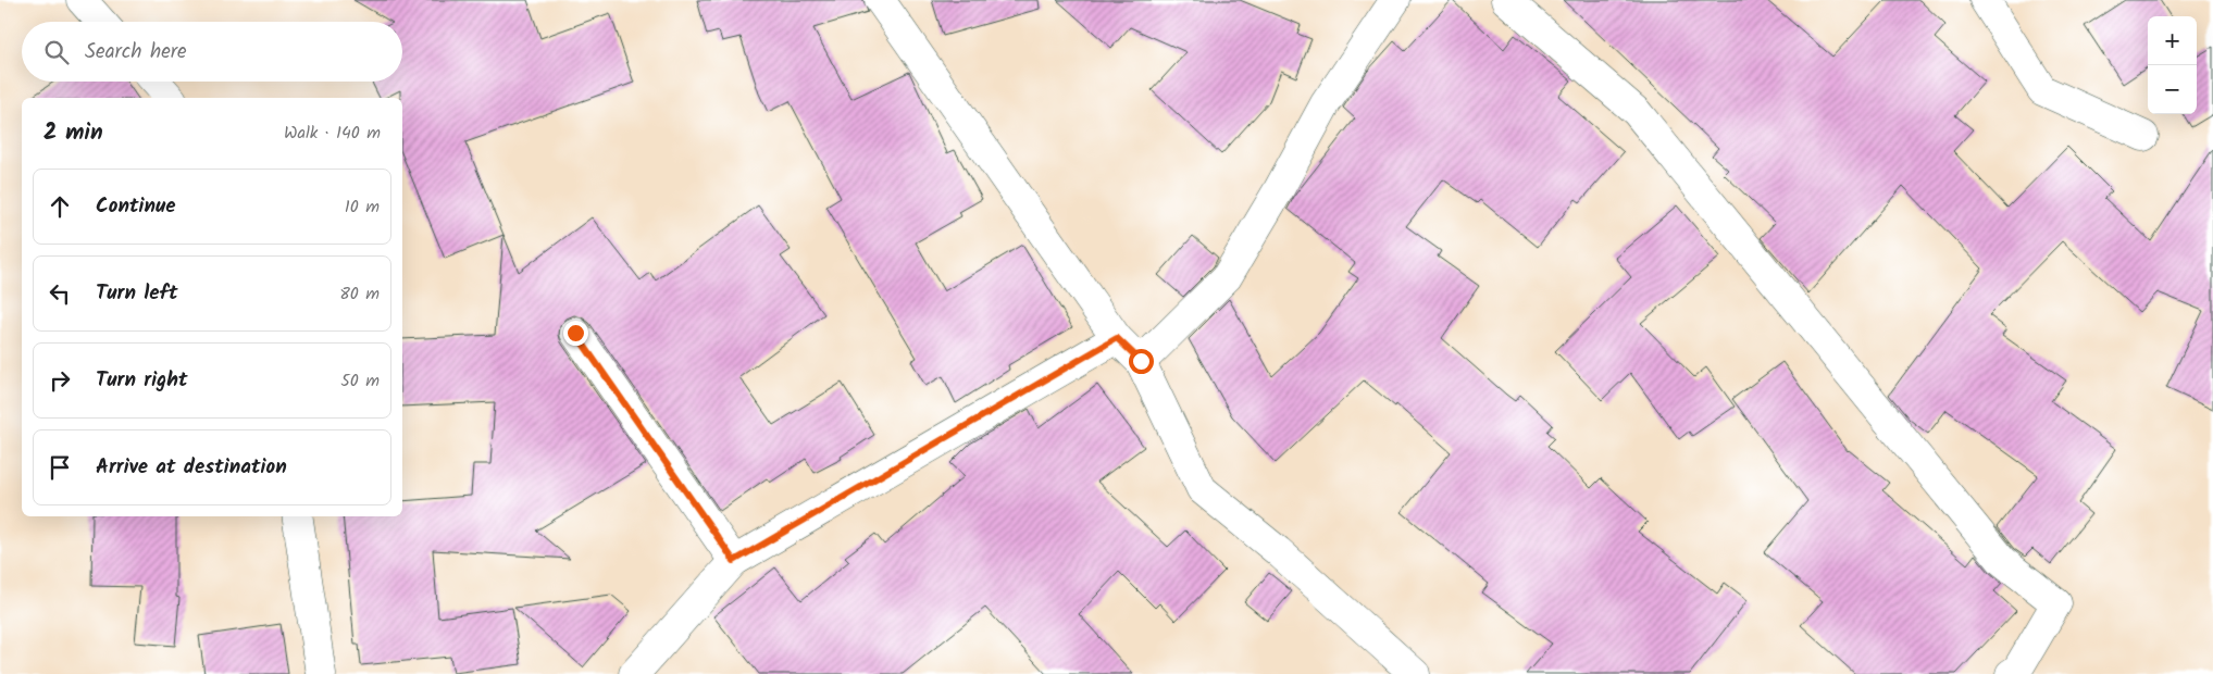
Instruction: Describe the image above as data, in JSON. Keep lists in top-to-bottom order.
{
  "page": {
    "map_buttons": ["+", "−"],
    "search": "Search here",
    "heading": ["2 min", "Walk · 140 m"],
    "list": [
      ["Continue", "10 m"],
      ["Turn left", "80 m"],
      ["Turn right", "50 m"],
      "Arrive at destination"
    ]
  }
}
